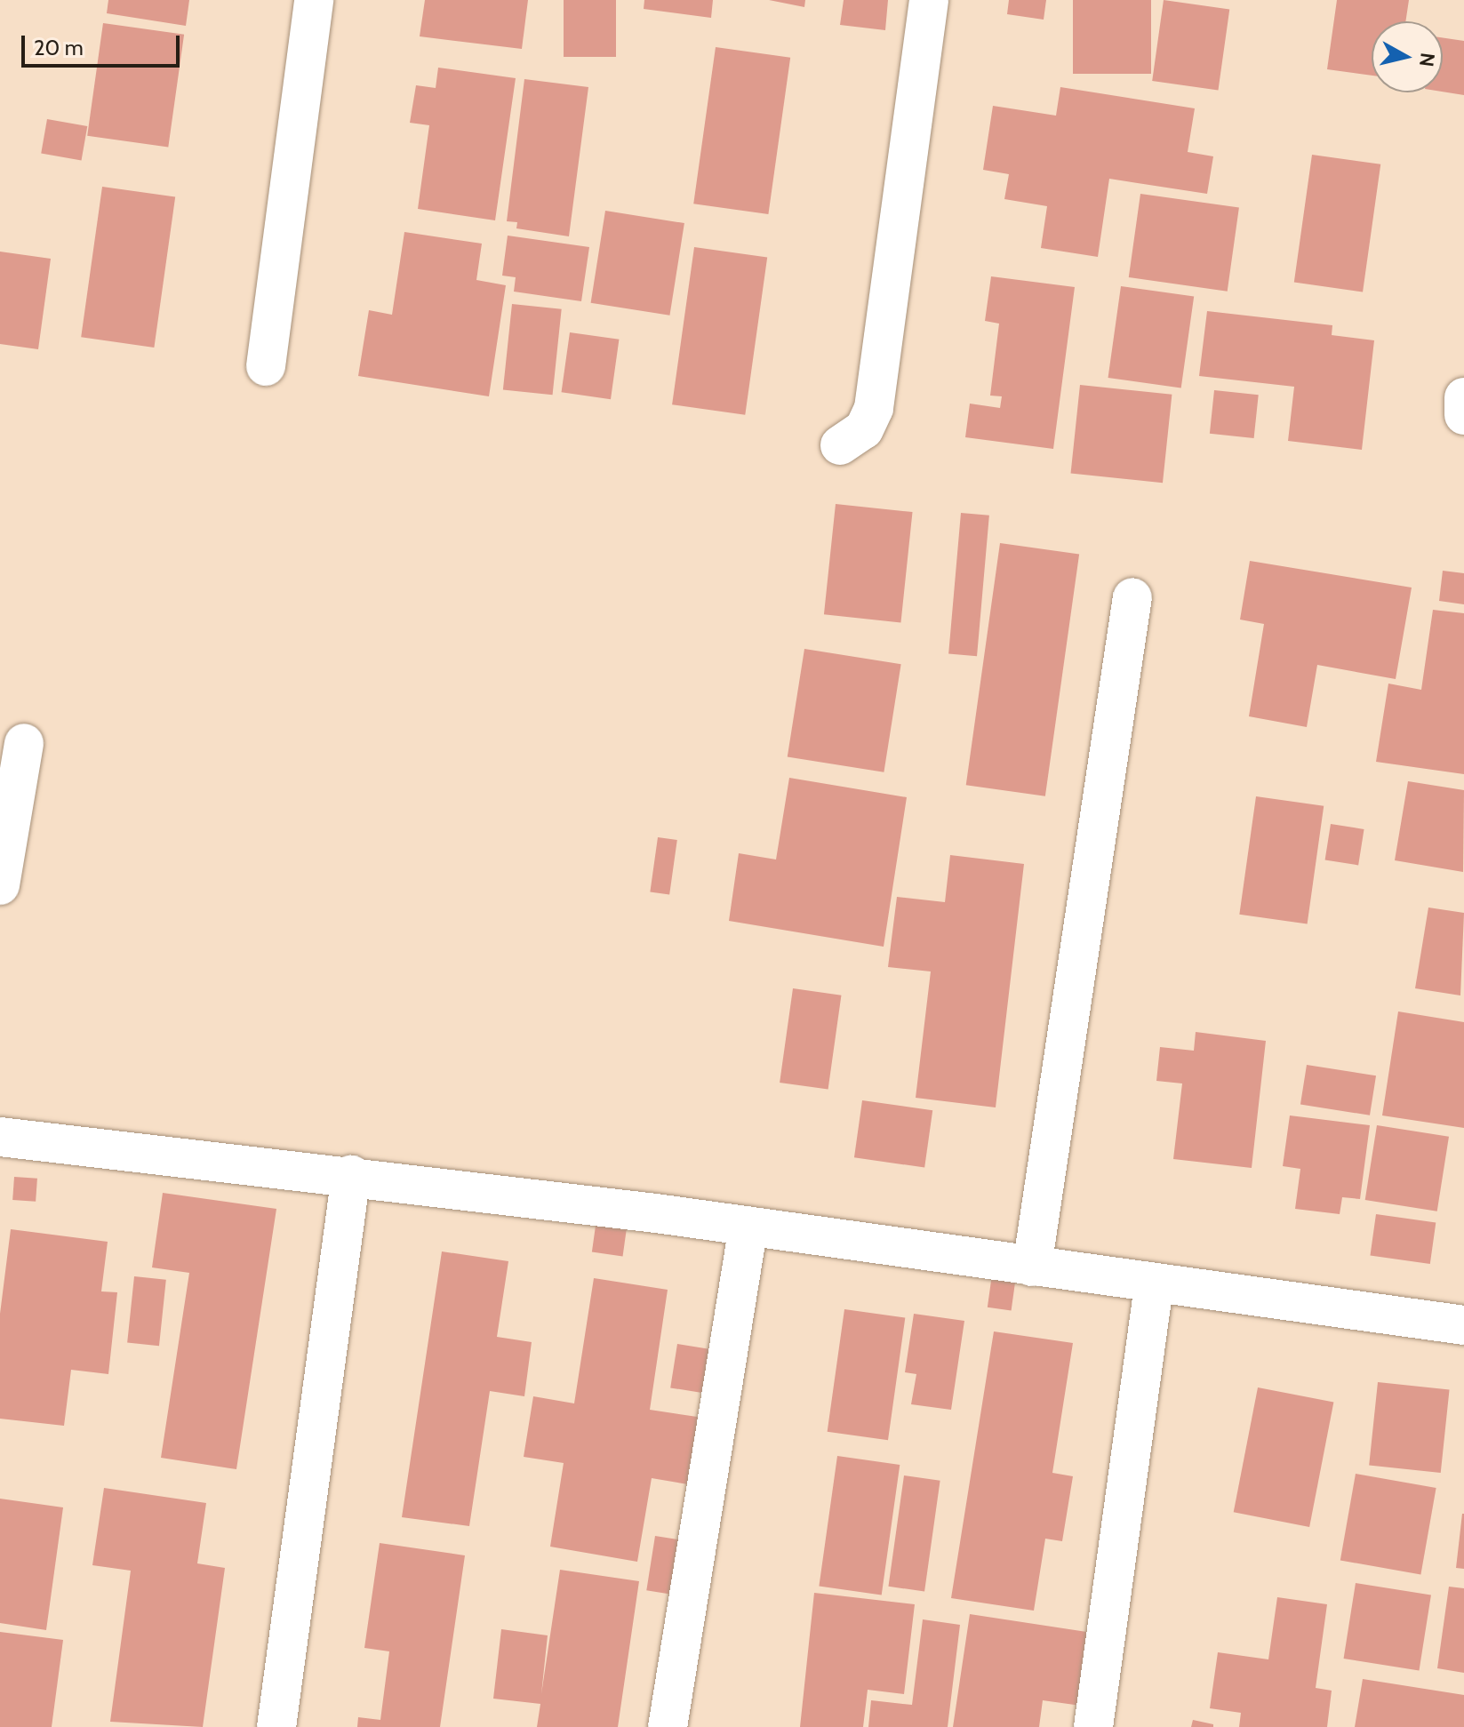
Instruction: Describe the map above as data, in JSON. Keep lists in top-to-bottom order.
{
  "scale_bar": "20 m",
  "north": "right"
}
